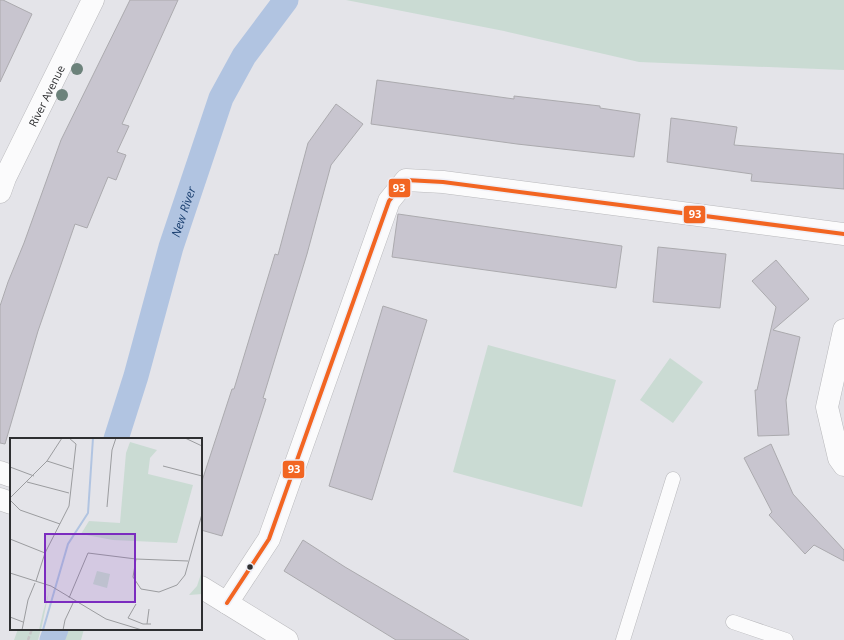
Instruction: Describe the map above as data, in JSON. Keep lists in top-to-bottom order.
{
  "streets": {
    "street": ["River Avenue"]
  },
  "water": ["New River"],
  "lines": ["transit line 93"]
}
